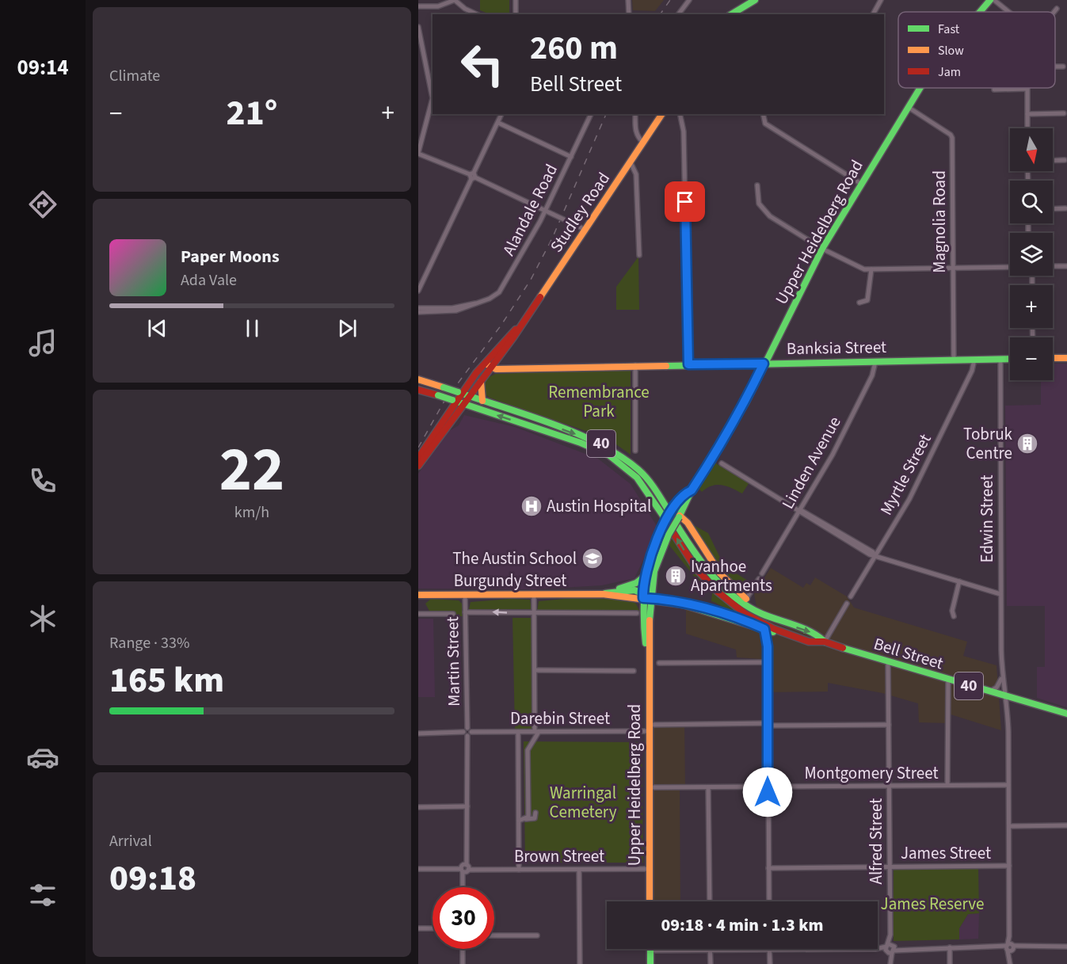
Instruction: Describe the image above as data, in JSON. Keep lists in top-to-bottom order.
{
  "streets": {
    "main road": [
      "Studley Road",
      "Upper Heidelberg Road",
      "Banksia Street",
      "40",
      "Burgundy Street",
      "Bell Street"
    ],
    "street": [
      "Alandale Road",
      "Magnolia Road",
      "Linden Avenue",
      "Myrtle Street",
      "Edwin Street",
      "Martin Street",
      "Darebin Street",
      "Montgomery Street",
      "Alfred Street",
      "James Street",
      "Brown Street"
    ]
  },
  "crossings": [
    ["Studley Road", "Banksia Street"],
    ["Studley Road", "40"],
    ["Magnolia Road", "Upper Heidelberg Road"],
    ["Magnolia Road", "Banksia Street"],
    ["Upper Heidelberg Road", "Banksia Street"],
    ["Upper Heidelberg Road", "40"],
    ["Upper Heidelberg Road", "Burgundy Street"],
    ["Upper Heidelberg Road", "Bell Street"],
    ["Upper Heidelberg Road", "Darebin Street"],
    ["Upper Heidelberg Road", "Montgomery Street"],
    ["Upper Heidelberg Road", "Brown Street"],
    ["Banksia Street", "Linden Avenue"],
    ["Banksia Street", "Myrtle Street"],
    ["Banksia Street", "Edwin Street"],
    ["40", "Bell Street"],
    ["Edwin Street", "Bell Street"],
    ["Edwin Street", "Montgomery Street"],
    ["Edwin Street", "James Street"],
    ["Burgundy Street", "Bell Street"],
    ["Burgundy Street", "Martin Street"],
    ["Bell Street", "Alfred Street"],
    ["Darebin Street", "Alfred Street"],
    ["Montgomery Street", "Alfred Street"],
    ["Alfred Street", "James Street"]
  ],
  "parks": ["Remembrance Park", "Warringal Cemetery", "James Reserve"],
  "places": {
    "building": ["Tobruk Centre", "Ivanhoe Apartments"],
    "hospital": ["Austin Hospital"],
    "school or university": ["The Austin School"]
  },
  "legend": ["Fast", "Slow", "Jam"],
  "north": "bottom",
  "page": {
    "tabs": "09:14",
    "tile": [
      "Climate",
      ["22", "km/h"],
      ["Range · 33%", "165 km"],
      ["Arrival", "09:18"]
    ],
    "turn": ["260 m", "Bell Street"],
    "heat": ["−", "21°", "+"],
    "map_buttons": ["+", "−"],
    "song": ["Paper Moons", "Ada Vale"],
    "limit": "30",
    "trip": "09:18 · 4 min · 1.3 km"
  }
}
